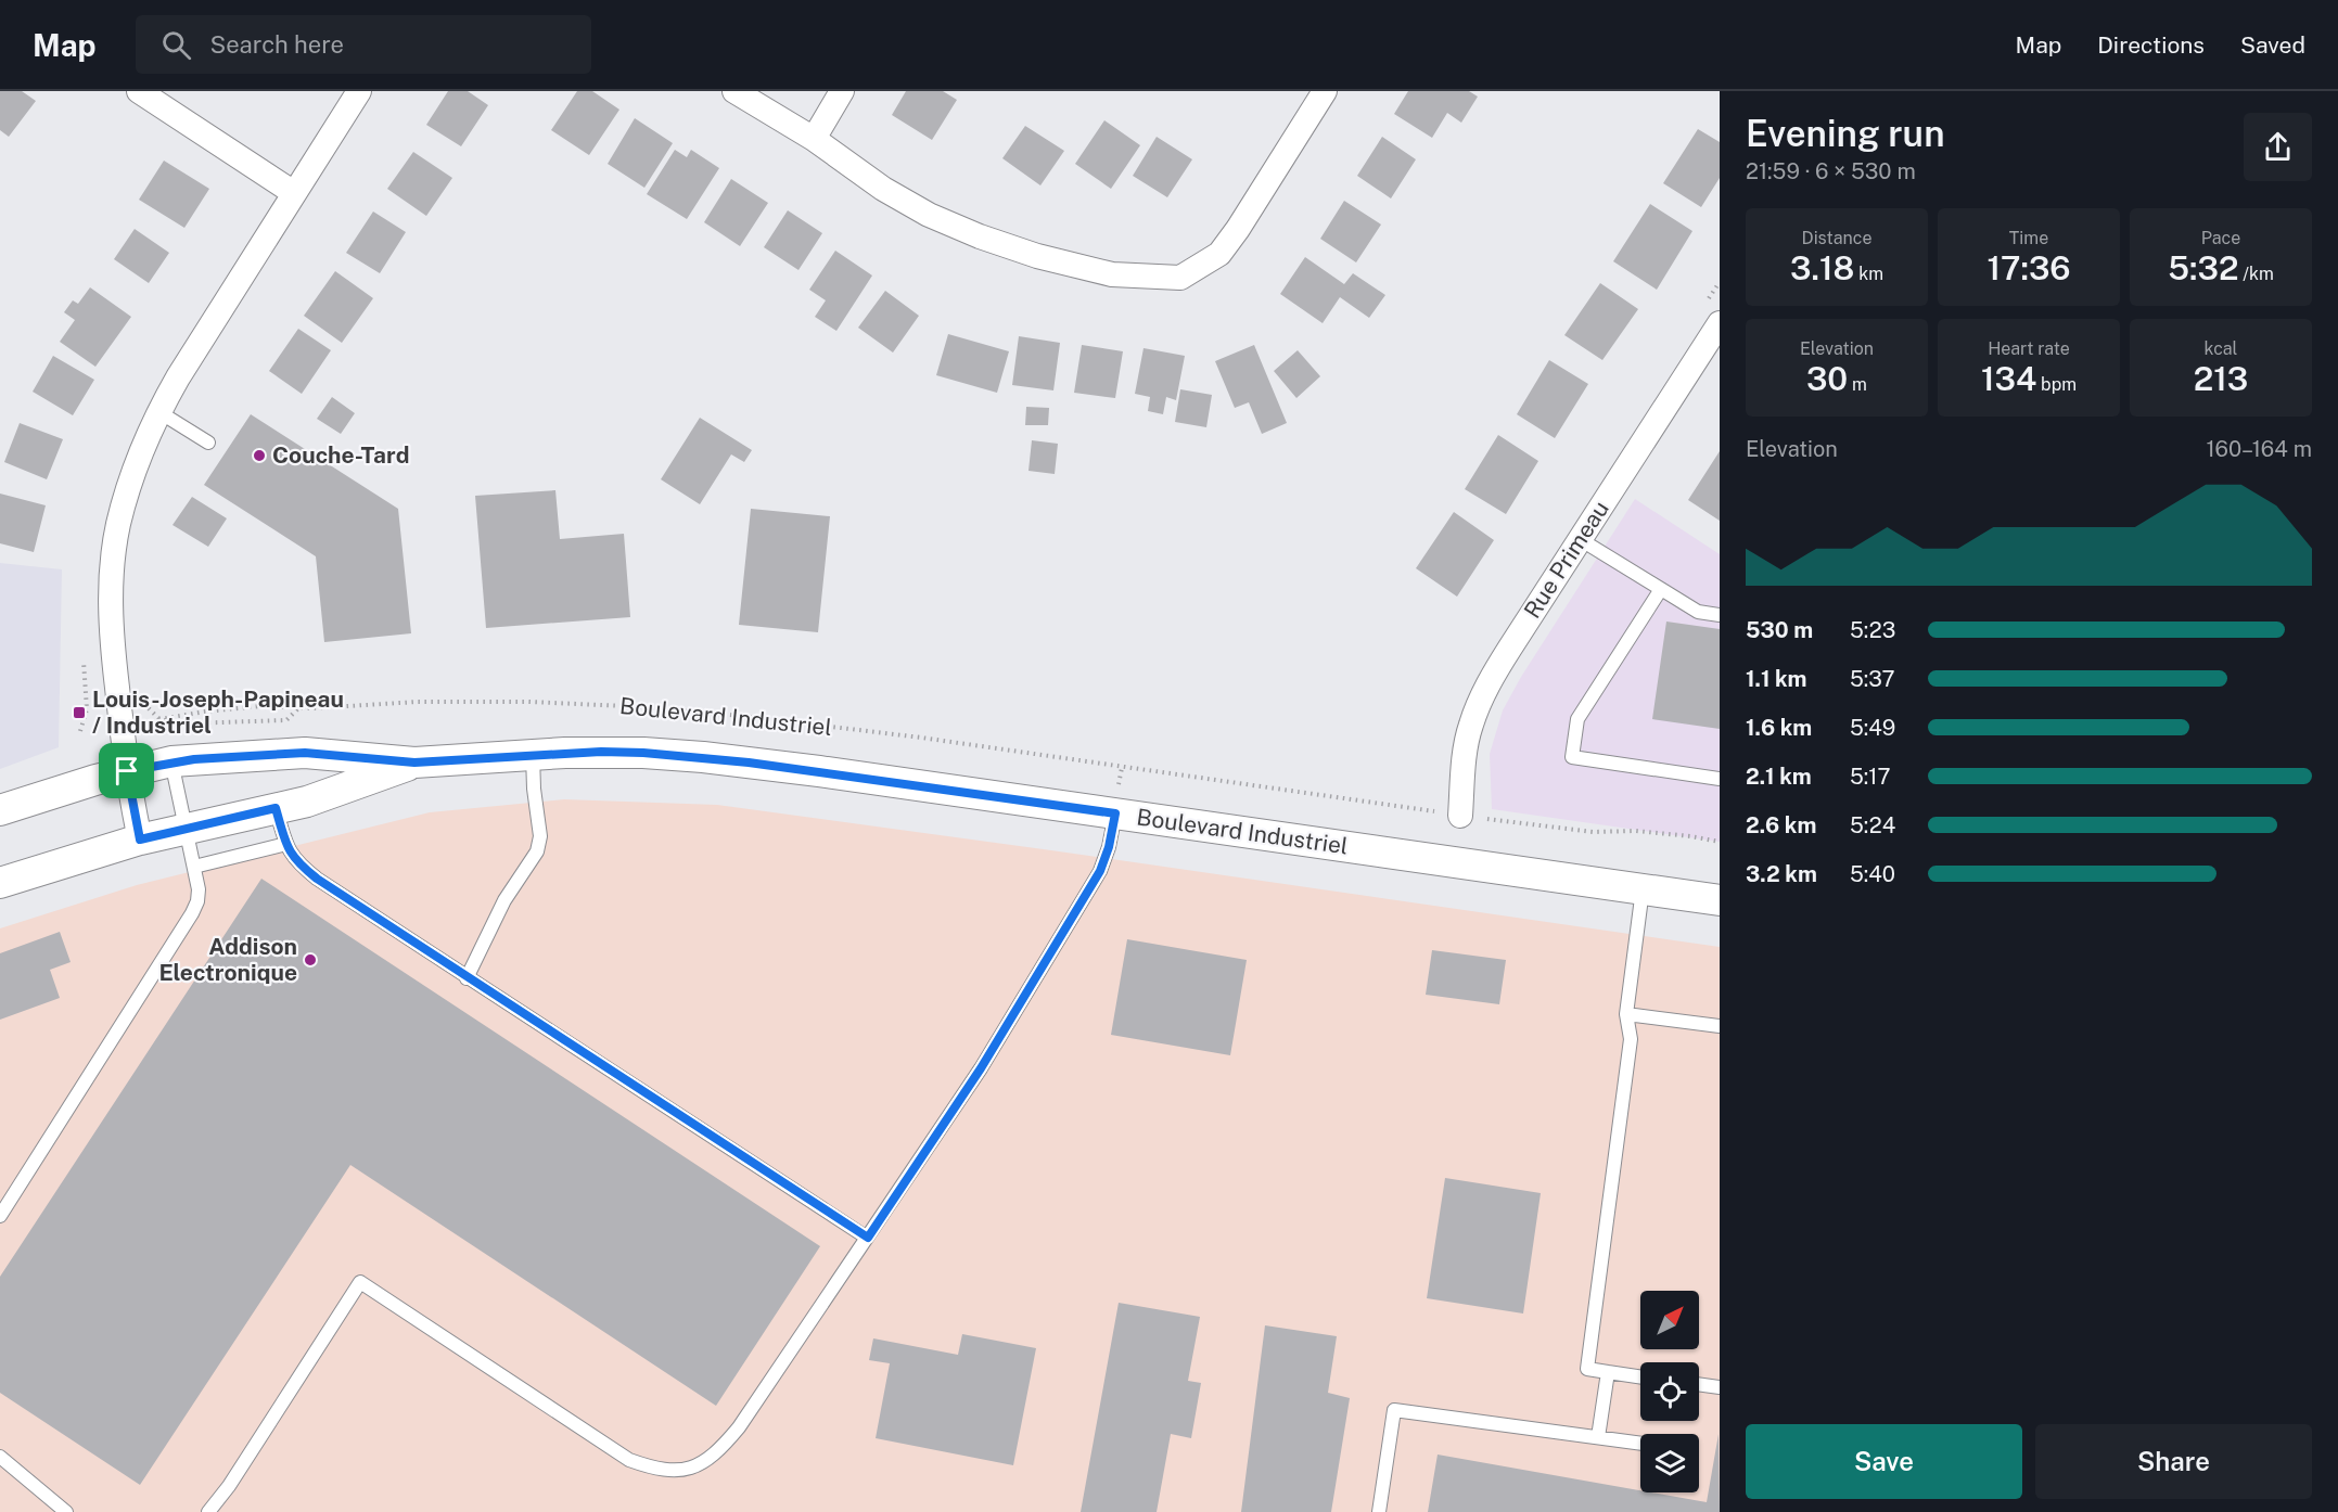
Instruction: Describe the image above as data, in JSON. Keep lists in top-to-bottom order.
{
  "streets": {
    "street": ["Rue Primeau", "Boulevard Industriel"]
  },
  "places": {
    "other": ["Couche-Tard", "Addison Electronique"],
    "transit": ["Louis-Joseph-Papineau / Industriel"]
  },
  "north": "top right",
  "page": {
    "header": "Map",
    "search": "Search here",
    "nav": ["Map", "Directions", "Saved"],
    "heading": ["Evening run", "21:59 · 6 × 530 m"],
    "stats": [
      ["Distance", "3.18 km"],
      ["Time", "17:36"],
      ["Pace", "5:32 /km"],
      ["Elevation", "30 m"],
      ["Heart rate", "134 bpm"],
      ["kcal", "213"]
    ],
    "chart": ["Elevation", "160–164 m"],
    "list": [
      {
        "name": "530 m",
        "note": "5:23"
      },
      {
        "name": "1.1 km",
        "note": "5:37"
      },
      {
        "name": "1.6 km",
        "note": "5:49"
      },
      {
        "name": "2.1 km",
        "note": "5:17"
      },
      {
        "name": "2.6 km",
        "note": "5:24"
      },
      {
        "name": "3.2 km",
        "note": "5:40"
      }
    ],
    "buttons": ["Save", "Share"]
  }
}
